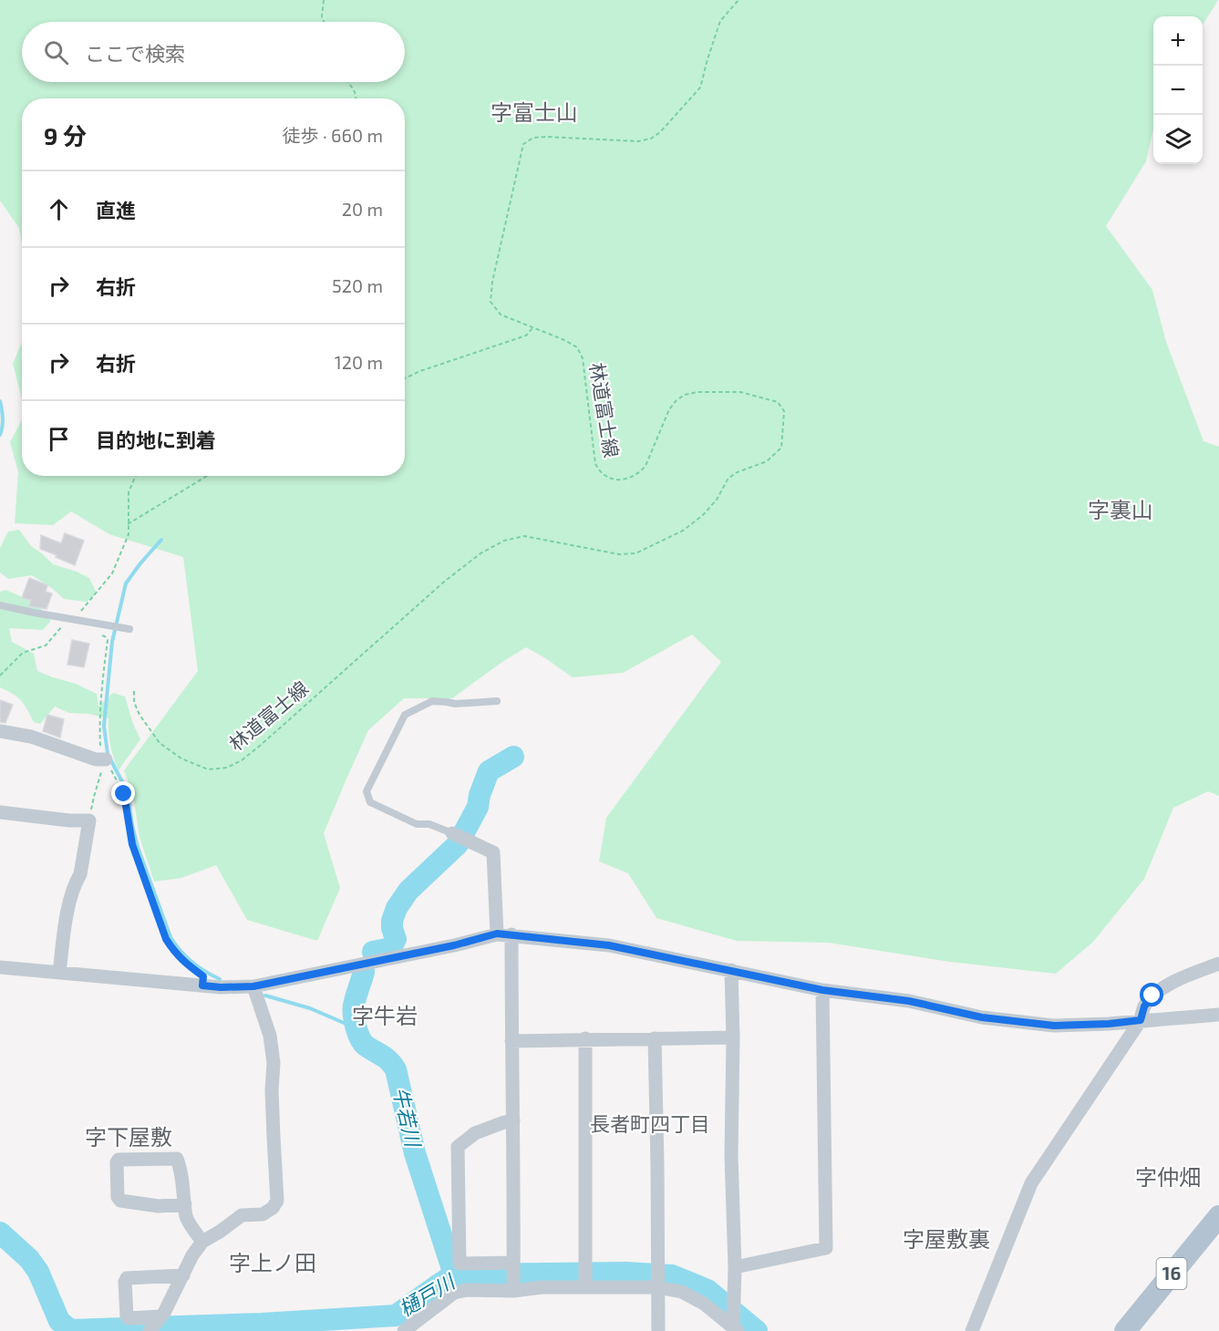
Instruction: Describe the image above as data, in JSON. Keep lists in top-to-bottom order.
{
  "streets": {
    "main road": ["16"],
    "path": ["林道富士線"]
  },
  "districts": [
    "字富士山",
    "字裏山",
    "字牛岩",
    "長者町四丁目",
    "字下屋敷",
    "字仲畑",
    "字屋敷裏",
    "字上ノ田"
  ],
  "water": ["牛若川", "樋戸川"],
  "page": {
    "map_buttons": ["+", "−"],
    "search": "ここで検索",
    "heading": ["9 分", "徒歩 · 660 m"],
    "list": [
      ["直進", "20 m"],
      ["右折", "520 m"],
      ["右折", "120 m"],
      "目的地に到着"
    ]
  }
}
